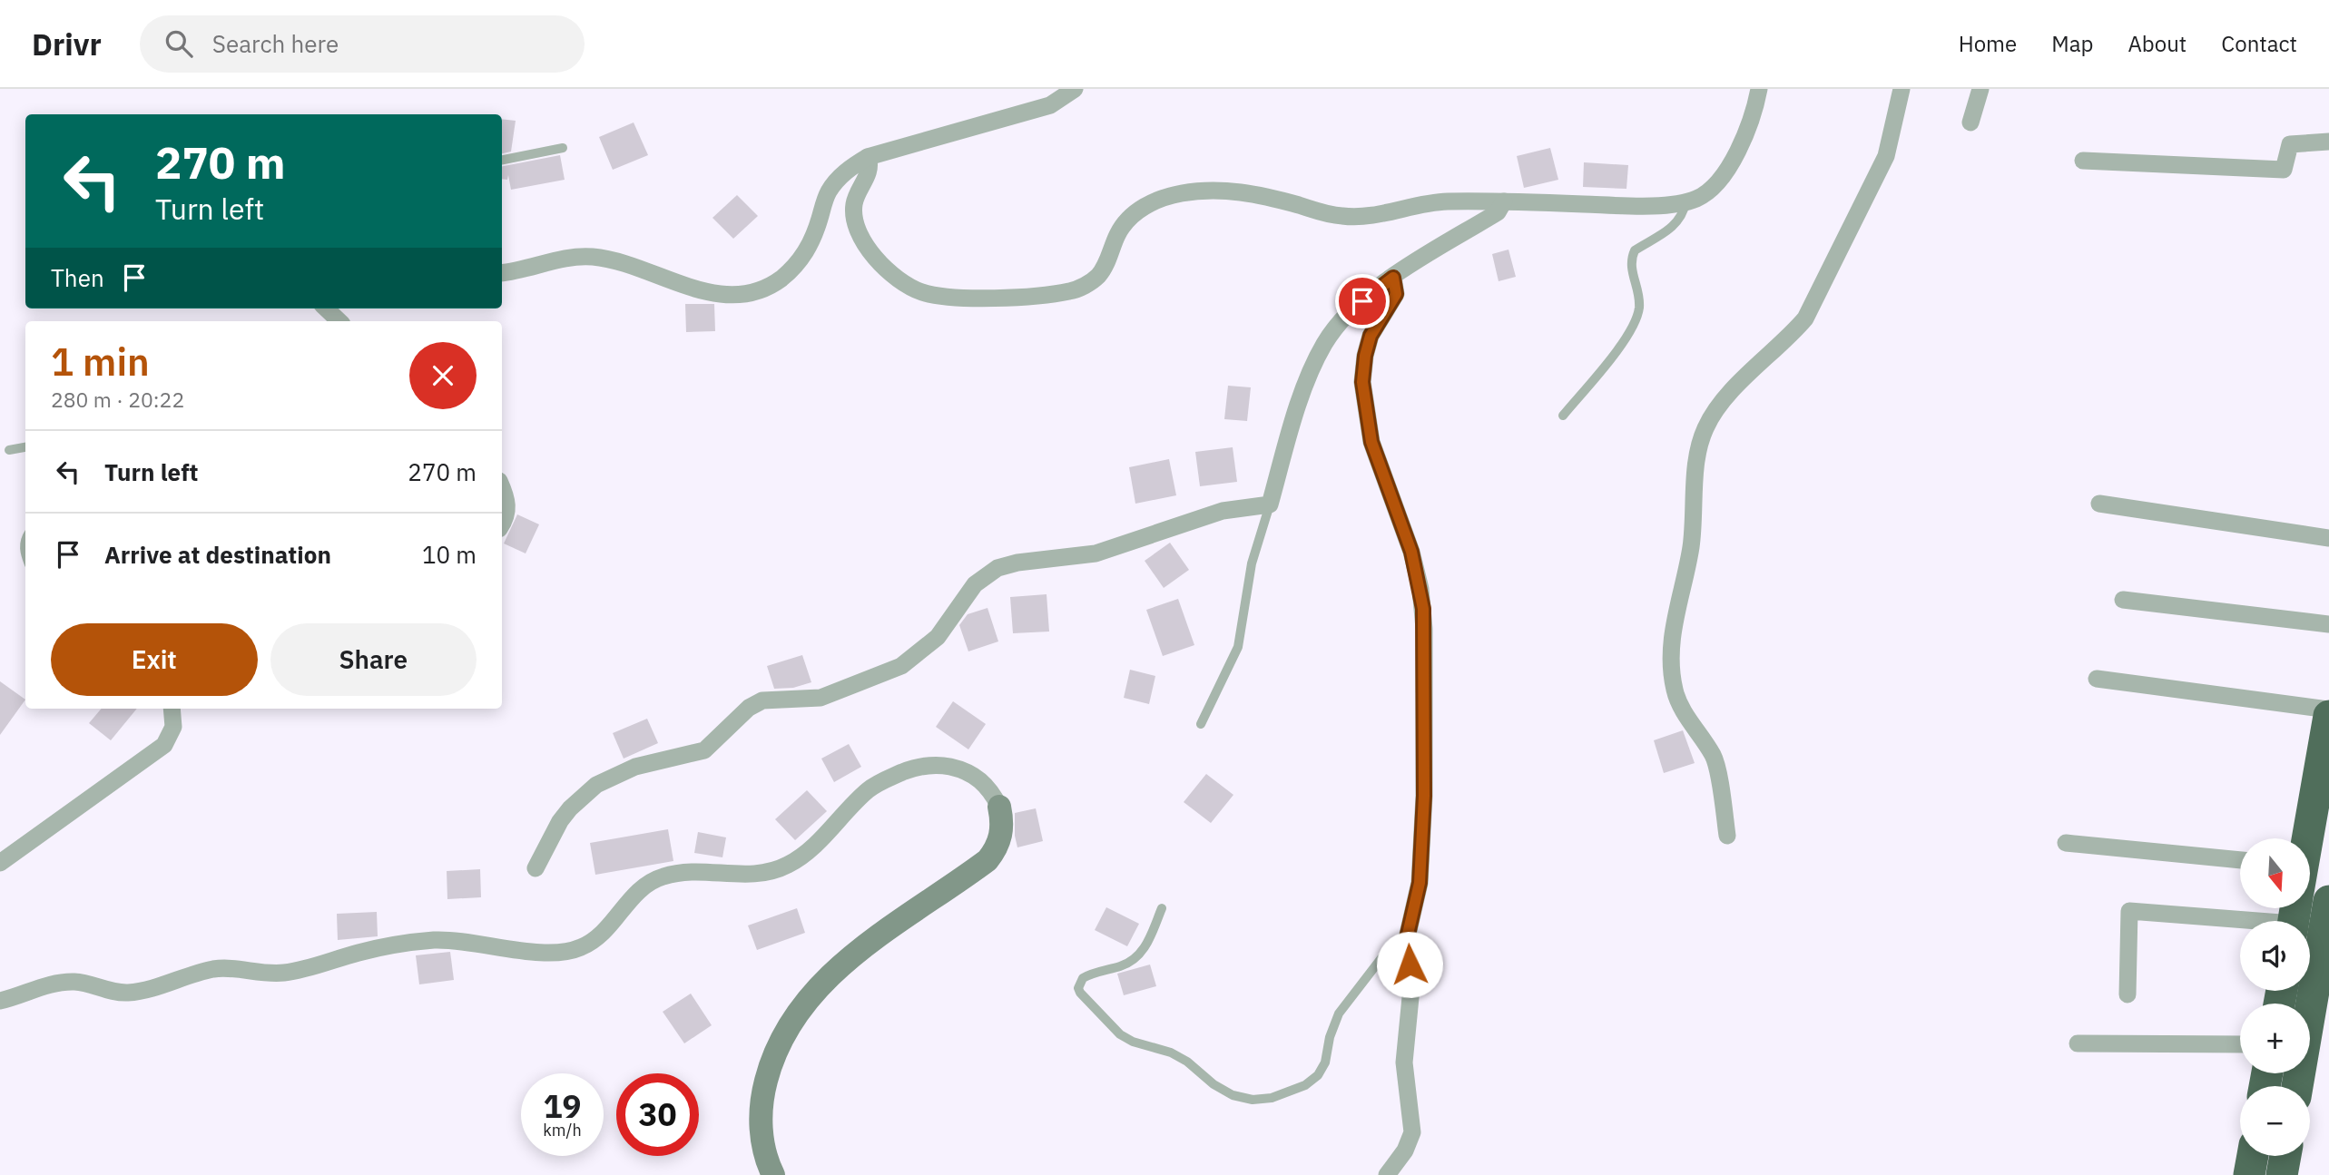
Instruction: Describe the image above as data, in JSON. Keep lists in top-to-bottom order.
{
  "north": "bottom",
  "page": {
    "header": "Drivr",
    "search": "Search here",
    "nav": [
      "Home",
      "Map",
      "About",
      "Contact"
    ],
    "turn": ["270 m", "Turn left"],
    "then": "Then",
    "heading": ["1 min", "280 m · 20:22"],
    "list": [
      {
        "name": "Turn left",
        "value": "270 m"
      },
      {
        "name": "Arrive at destination",
        "value": "10 m"
      }
    ],
    "buttons": ["Exit", "Share"],
    "map_buttons": ["+", "−"],
    "speed": "19 km/h",
    "limit": "30"
  }
}
